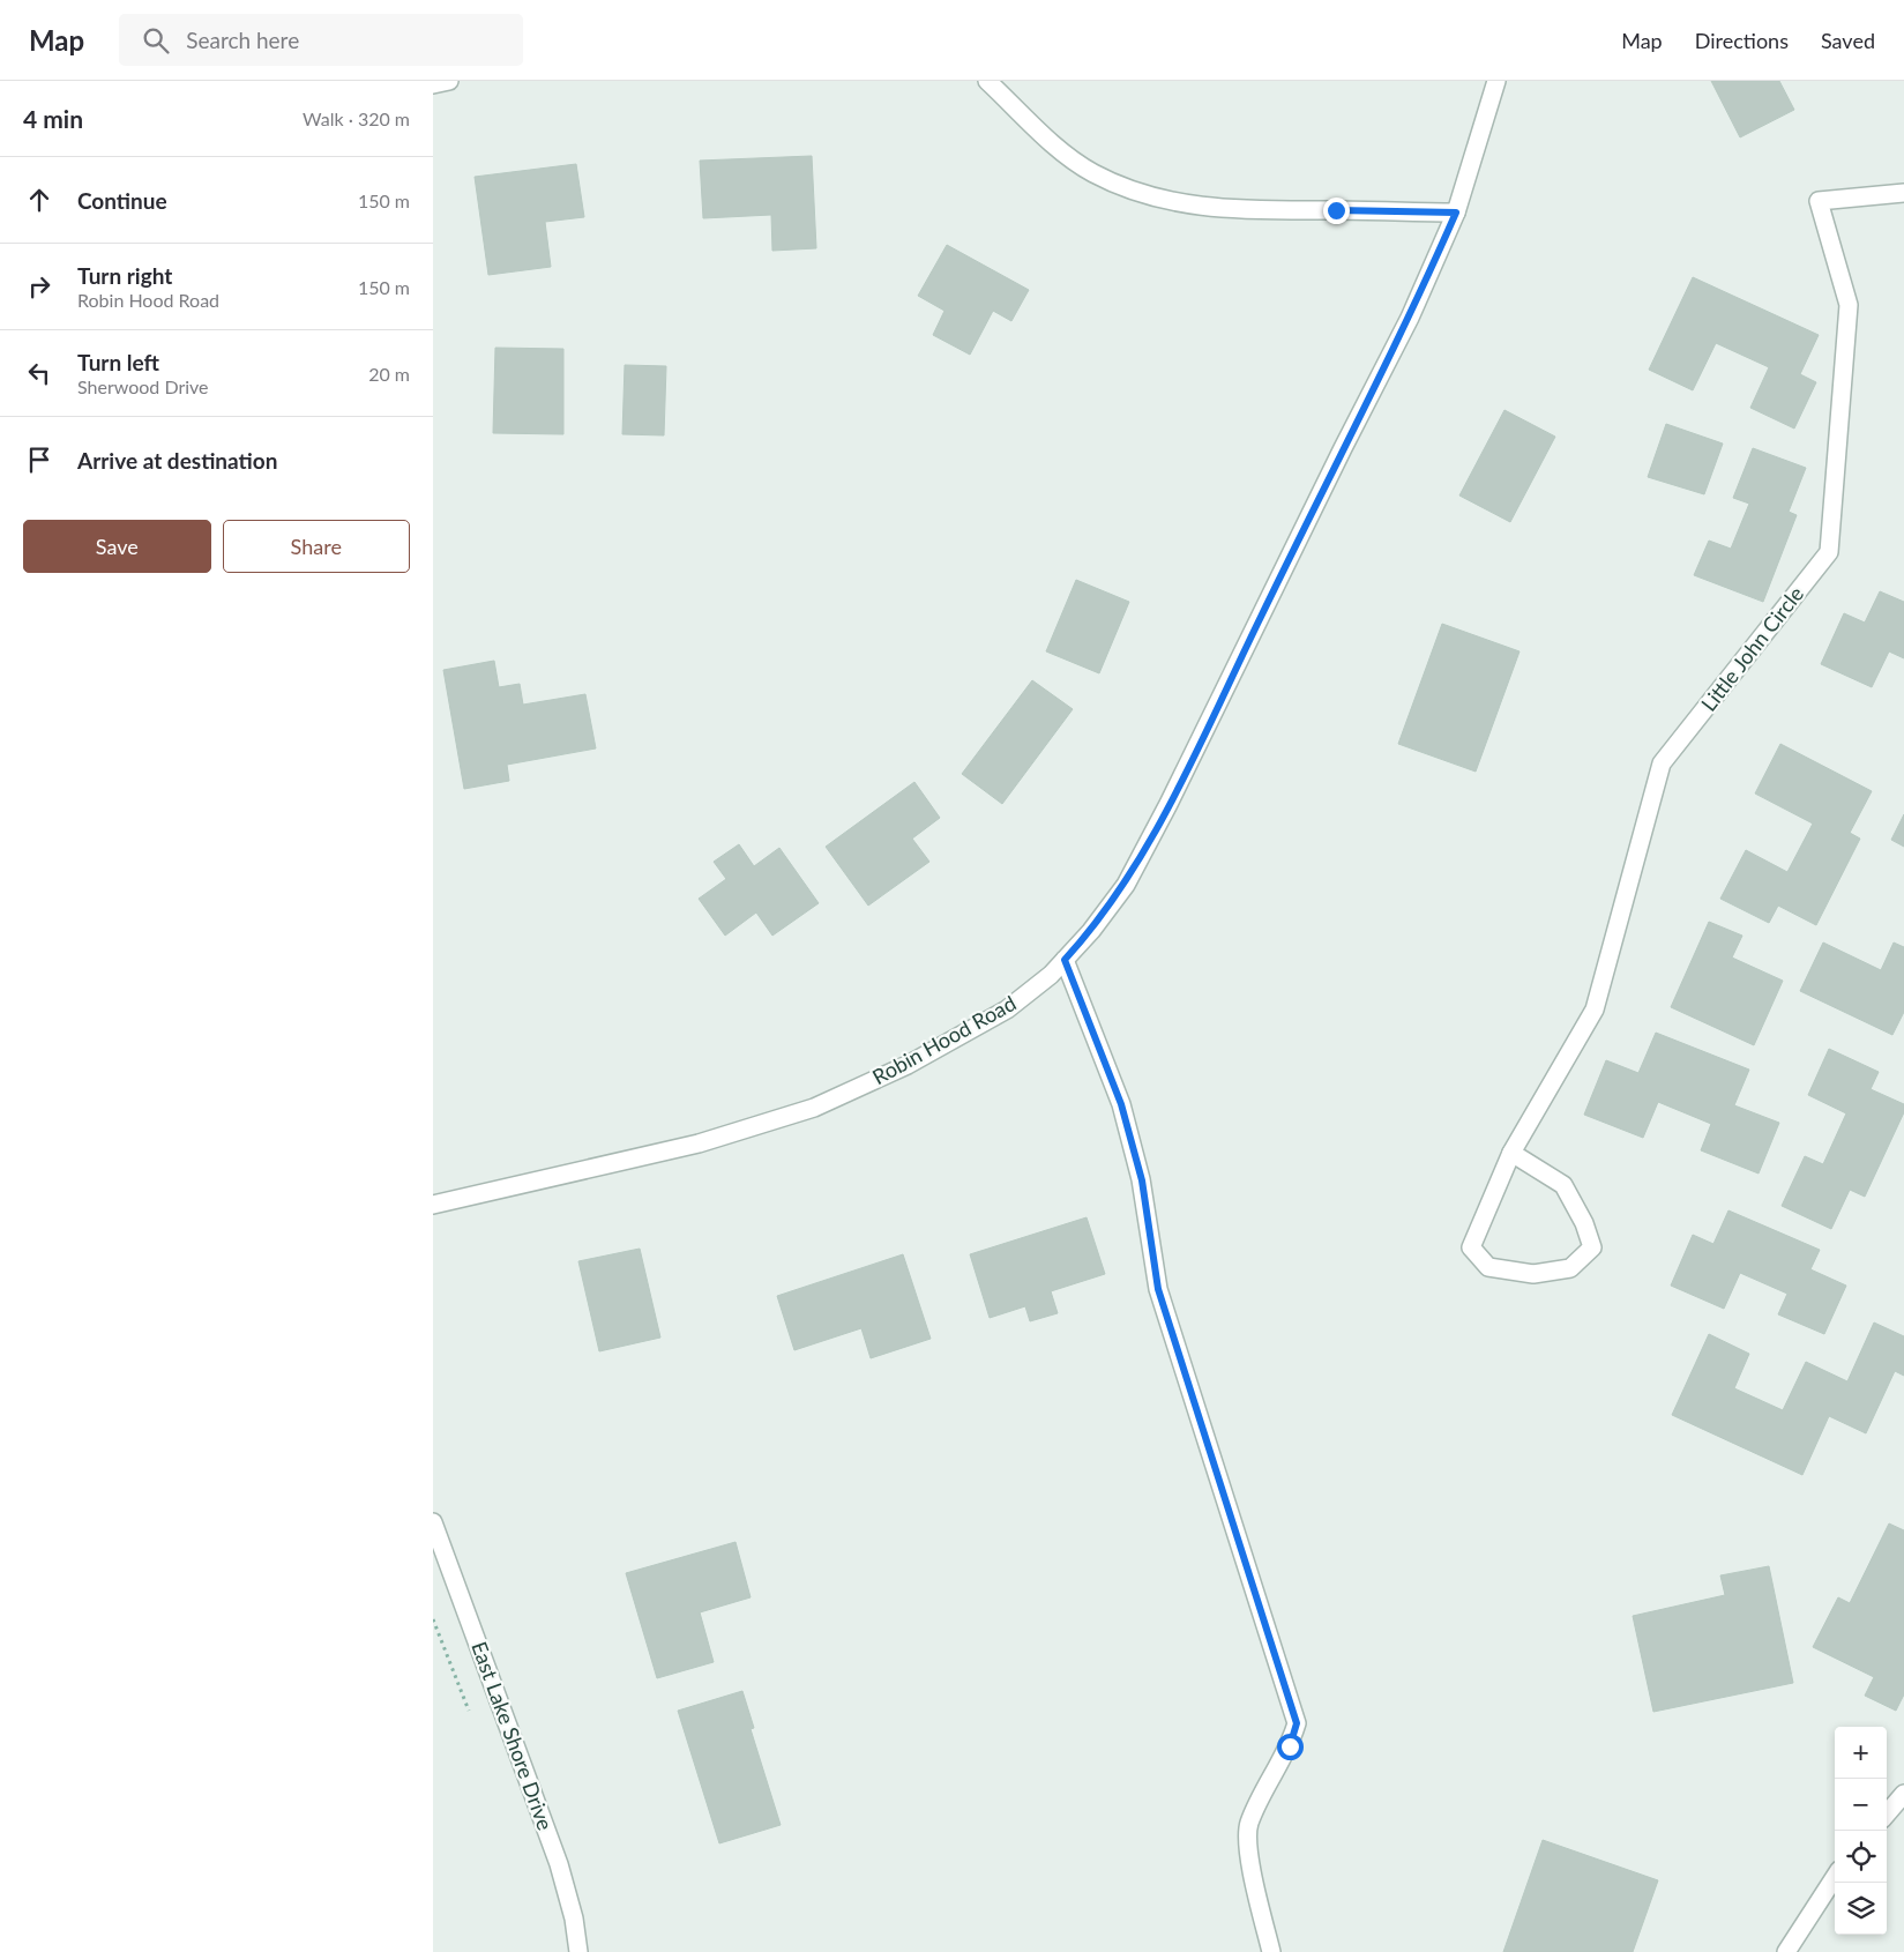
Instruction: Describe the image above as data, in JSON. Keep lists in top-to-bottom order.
{
  "streets": {
    "street": ["Little John Circle", "Robin Hood Road", "East Lake Shore Drive"]
  },
  "page": {
    "header": "Map",
    "search": "Search here",
    "nav": ["Map", "Directions", "Saved"],
    "heading": ["4 min", "Walk · 320 m"],
    "list": [
      ["Continue", "150 m"],
      ["Turn right", "Robin Hood Road", "150 m"],
      ["Turn left", "Sherwood Drive", "20 m"],
      "Arrive at destination"
    ],
    "buttons": ["Save", "Share"],
    "map_buttons": ["+", "−"]
  }
}
